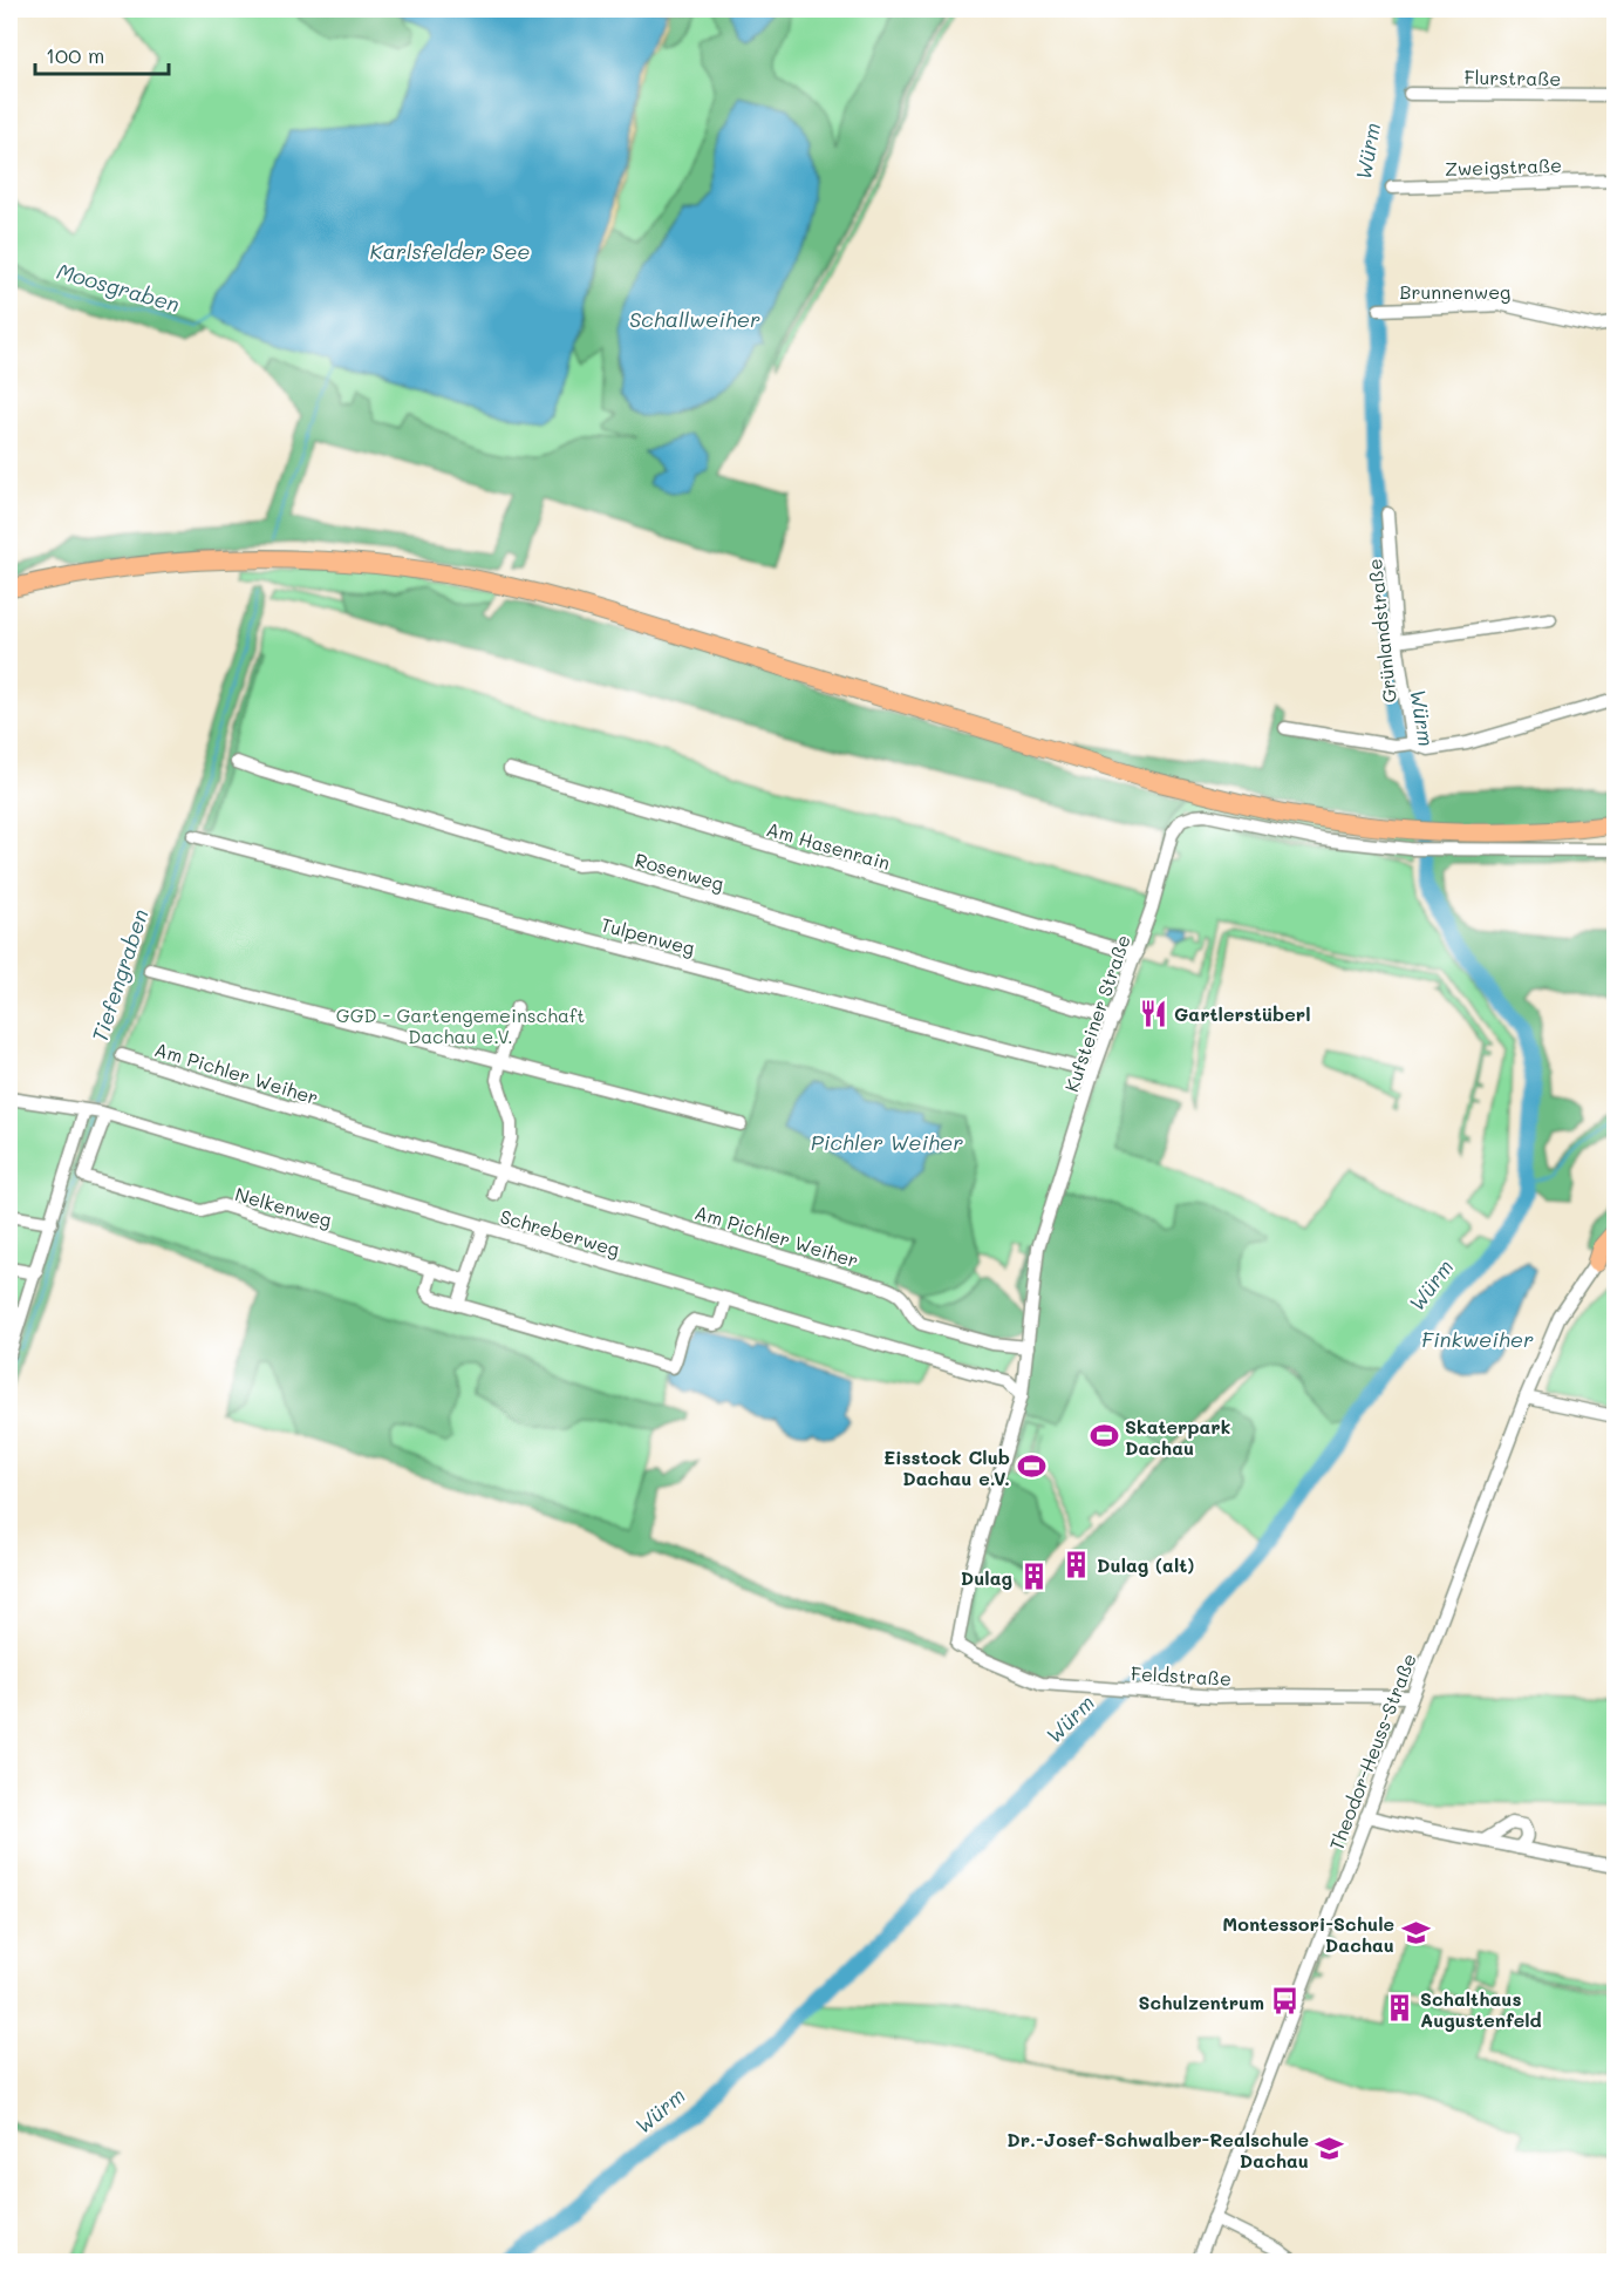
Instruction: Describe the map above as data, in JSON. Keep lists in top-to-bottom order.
{
  "streets": {
    "street": [
      "Flurstraße",
      "Zweigstraße",
      "Brunnenweg",
      "Grünlandstraße",
      "Am Hasenrain",
      "Rosenweg",
      "Tulpenweg",
      "Kufsteiner Straße",
      "Am Pichler Weiher",
      "Nelkenweg",
      "Schreberweg",
      "Feldstraße",
      "Theodor-Heuss-Straße"
    ]
  },
  "crossings": [
    ["Am Hasenrain", "Kufsteiner Straße"],
    ["Rosenweg", "Kufsteiner Straße"],
    ["Tulpenweg", "Kufsteiner Straße"],
    ["Kufsteiner Straße", "Am Pichler Weiher"],
    ["Kufsteiner Straße", "Schreberweg"],
    ["Kufsteiner Straße", "Feldstraße"],
    ["Nelkenweg", "Schreberweg"],
    ["Feldstraße", "Theodor-Heuss-Straße"]
  ],
  "water": [
    "Würm",
    "Karlsfelder See",
    "Moosgraben",
    "Schallweiher",
    "Tiefengraben",
    "Pichler Weiher",
    "Finkweiher"
  ],
  "parks": ["GGD - Gartengemeinschaft Dachau e.V."],
  "places": {
    "restaurant": ["Gartlerstüberl"],
    "sports": ["Skaterpark Dachau", "Eisstock Club Dachau e.V."],
    "building": ["Dulag (alt)", "Dulag", "Schalthaus Augustenfeld"],
    "school or university": ["Montessori-Schule Dachau", "Dr.-Josef-Schwalber-Realschule Dachau"],
    "bus stop": ["Schulzentrum"]
  },
  "scale_bar": "100 m"
}
